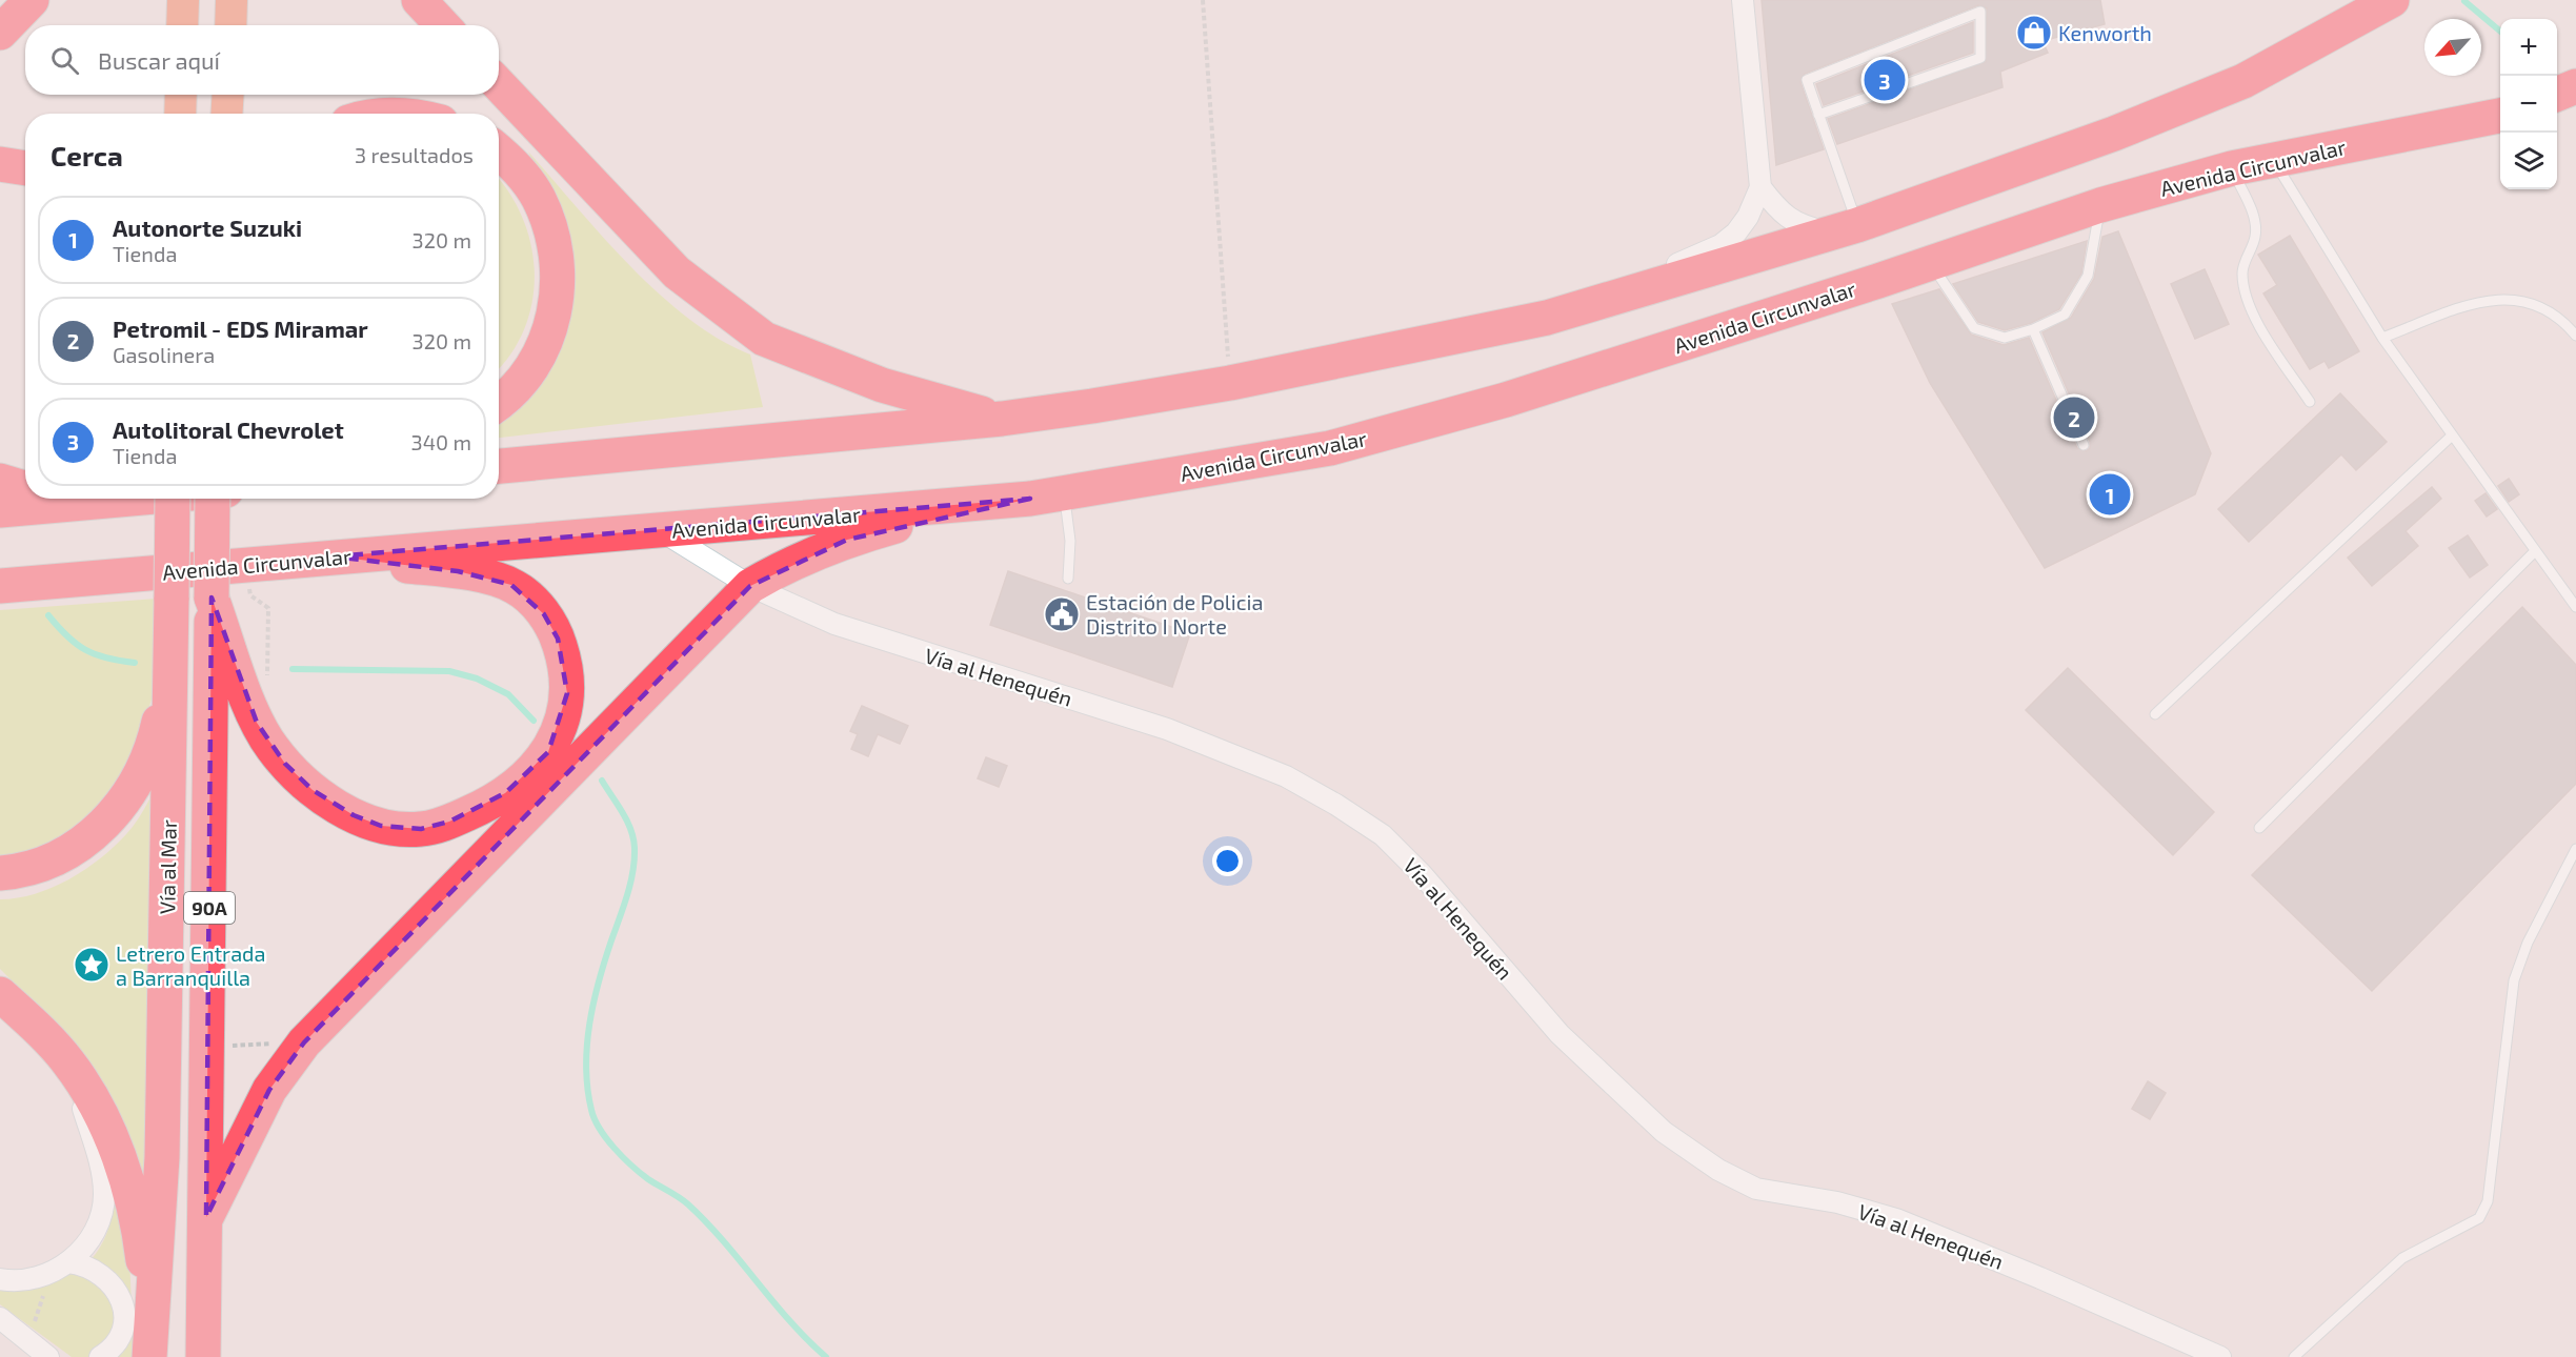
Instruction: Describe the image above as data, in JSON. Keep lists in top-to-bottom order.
{
  "streets": {
    "highway": ["Avenida Circunvalar", "Vía al Mar", "90A"],
    "street": ["Vía al Henequén"]
  },
  "crossings": [
    ["Avenida Circunvalar", "Vía al Henequén"]
  ],
  "places": {
    "shop": ["Kenworth"],
    "public building": ["Estación de Policia Distrito I Norte"],
    "place": ["Letrero Entrada a Barranquilla"]
  },
  "north": "bottom left",
  "page": {
    "map_buttons": ["+", "−"],
    "search": "Buscar aquí",
    "pins": ["3", "2", "1"],
    "heading": ["Cerca", "3 resultados"],
    "list": [
      {
        "mark": "1",
        "name": "Autonorte Suzuki",
        "note": "Tienda",
        "value": "320 m"
      },
      {
        "mark": "2",
        "name": "Petromil - EDS Miramar",
        "note": "Gasolinera",
        "value": "320 m"
      },
      {
        "mark": "3",
        "name": "Autolitoral Chevrolet",
        "note": "Tienda",
        "value": "340 m"
      }
    ]
  }
}
